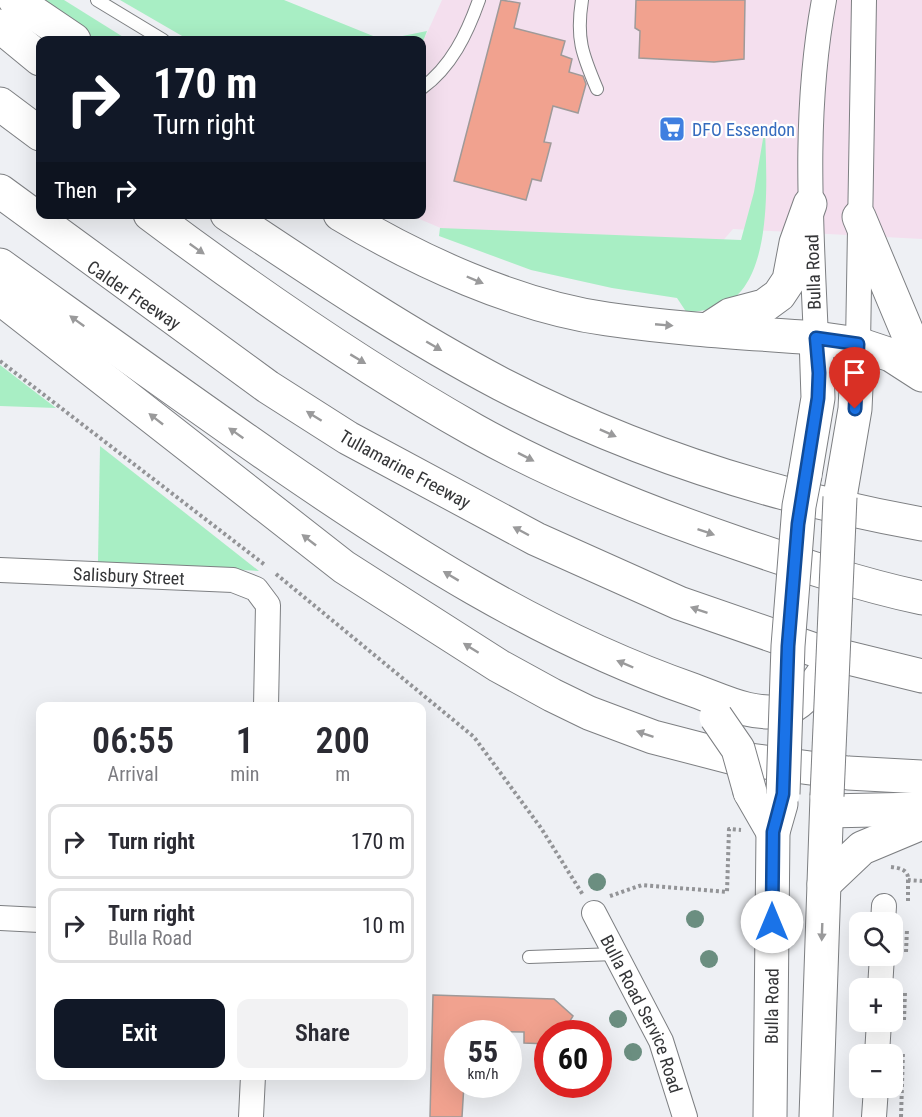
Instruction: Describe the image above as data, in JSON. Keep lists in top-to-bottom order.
{
  "streets": {
    "main road": ["Bulla Road", "Calder Freeway", "Tullamarine Freeway"],
    "street": ["Salisbury Street", "Bulla Road Service Road"]
  },
  "crossings": [
    ["Calder Freeway", "Tullamarine Freeway"]
  ],
  "places": {
    "supermarket": ["DFO Essendon"]
  },
  "page": {
    "turn": ["170 m", "Turn right"],
    "then": "Then",
    "eta": [
      "06:55",
      "Arrival",
      "1",
      "min",
      "200",
      "m"
    ],
    "list": [
      {
        "name": "Turn right",
        "value": "170 m"
      },
      {
        "name": "Turn right",
        "note": "Bulla Road",
        "value": "10 m"
      }
    ],
    "map_buttons": ["+", "−"],
    "buttons": ["Exit", "Share"],
    "speed": "55 km/h",
    "limit": "60"
  }
}
